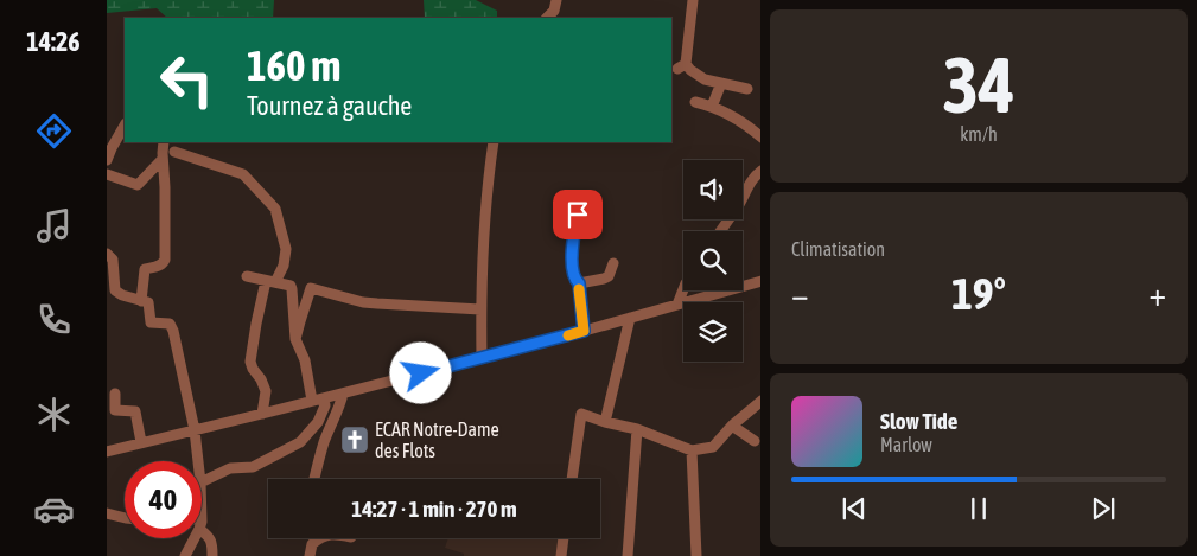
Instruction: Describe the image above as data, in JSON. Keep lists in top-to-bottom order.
{
  "places": {
    "church": ["ECAR Notre-Dame des Flots"]
  },
  "page": {
    "tabs": "14:26",
    "tile": [
      ["34", "km/h"],
      "Climatisation"
    ],
    "turn": ["160 m", "Tournez à gauche"],
    "heat": ["−", "19°", "+"],
    "song": ["Slow Tide", "Marlow"],
    "limit": "40",
    "trip": "14:27 · 1 min · 270 m"
  }
}
